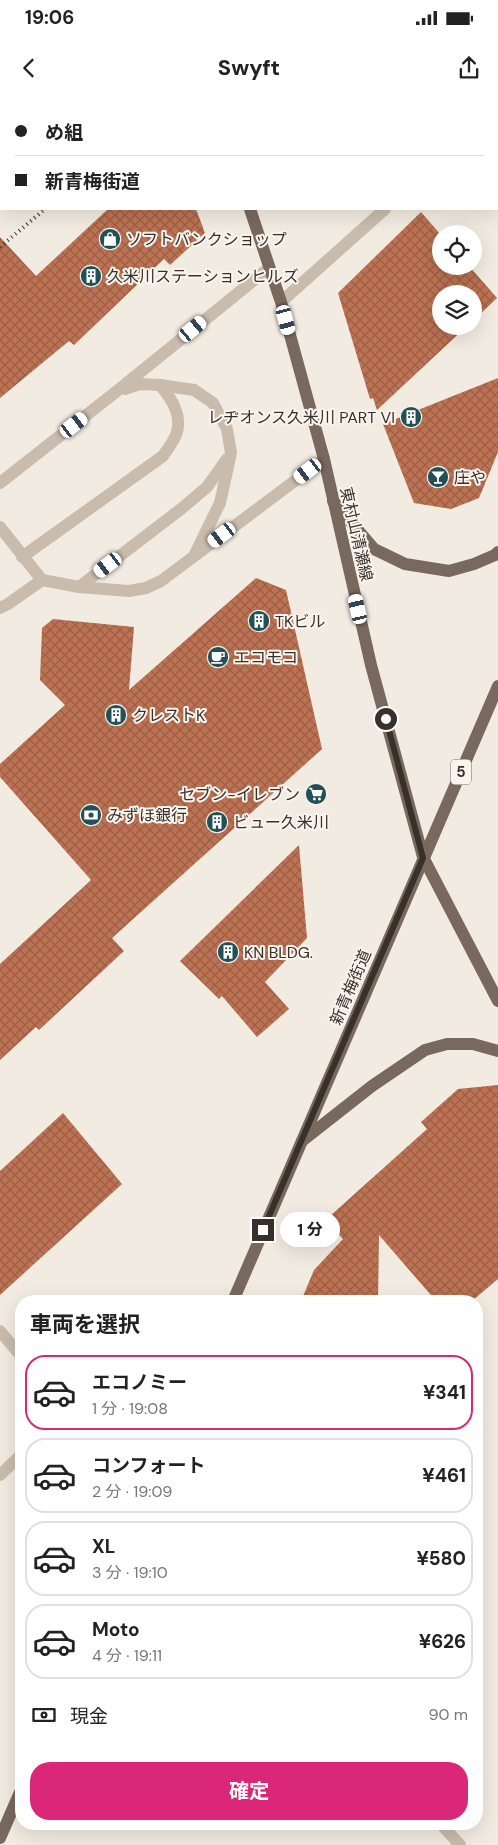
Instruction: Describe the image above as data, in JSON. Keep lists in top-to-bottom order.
{
  "streets": {
    "main road": ["東村山清瀬線", "5", "新青梅街道"]
  },
  "crossings": [
    ["東村山清瀬線", "新青梅街道"]
  ],
  "places": {
    "shop": ["ソフトバンクショップ"],
    "building": [
      "久米川ステーションヒルズ",
      "レヂオンス久米川 PART VI",
      "TKビル",
      "クレストK",
      "ビュー久米川",
      "KN BLDG."
    ],
    "bar": ["庄や"],
    "cafe": ["エコモコ"],
    "supermarket": ["セブン-イレブン"],
    "bank": ["みずほ銀行"]
  },
  "page": {
    "status": "19:06",
    "header": "Swyft",
    "banner": ["め組", "新青梅街道"],
    "bubble": "1 分",
    "heading": "車両を選択",
    "list": [
      {
        "name": "エコノミー",
        "note": "1 分 · 19:08",
        "value": "¥341"
      },
      {
        "name": "コンフォート",
        "note": "2 分 · 19:09",
        "value": "¥461"
      },
      {
        "name": "XL",
        "note": "3 分 · 19:10",
        "value": "¥580"
      },
      {
        "name": "Moto",
        "note": "4 分 · 19:11",
        "value": "¥626"
      }
    ],
    "pay": ["現金", "90 m"],
    "buttons": "確定"
  }
}
